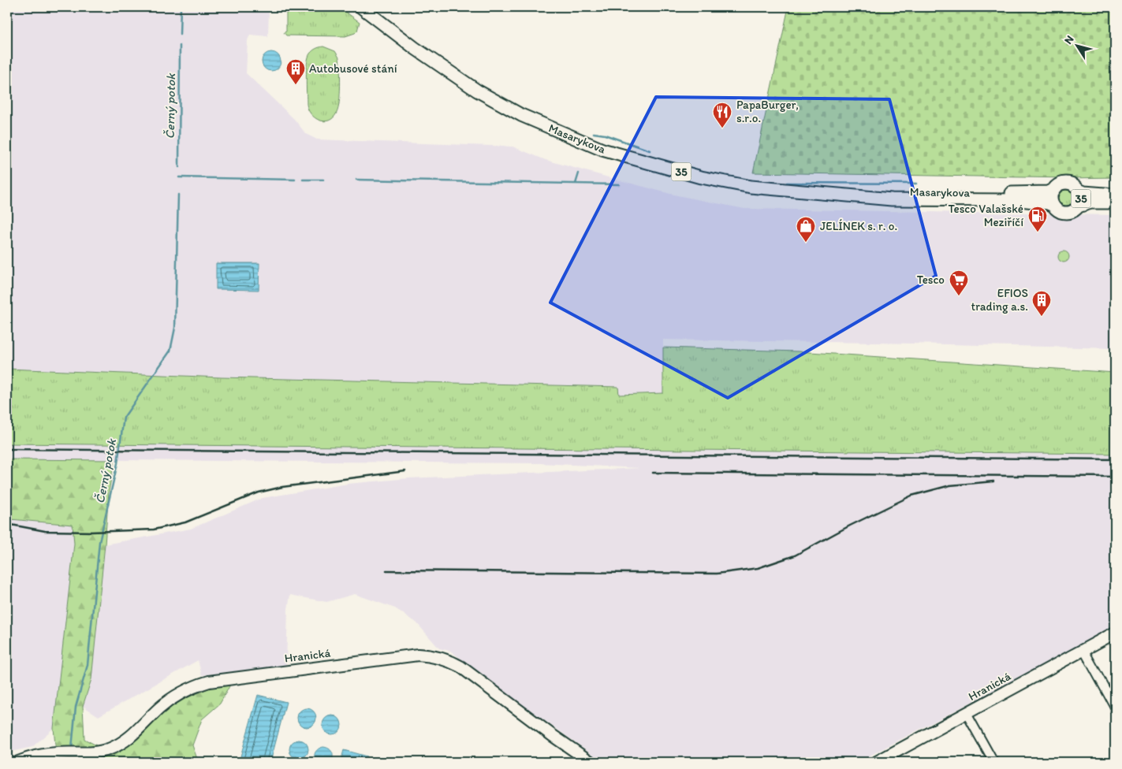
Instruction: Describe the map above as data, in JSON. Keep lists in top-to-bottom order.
{
  "streets": {
    "main road": ["Masarykova", "35"],
    "street": ["Hranická"]
  },
  "crossings": [
    ["Masarykova", "35"]
  ],
  "water": ["Černý potok"],
  "places": {
    "building": ["Autobusové stání", "EFIOS trading a.s."],
    "restaurant": ["PapaBurger, s.r.o."],
    "fuel station": ["Tesco Valašské Meziříčí"],
    "shop": ["JELÍNEK s. r. o."],
    "supermarket": ["Tesco"]
  },
  "north": "top left"
}
